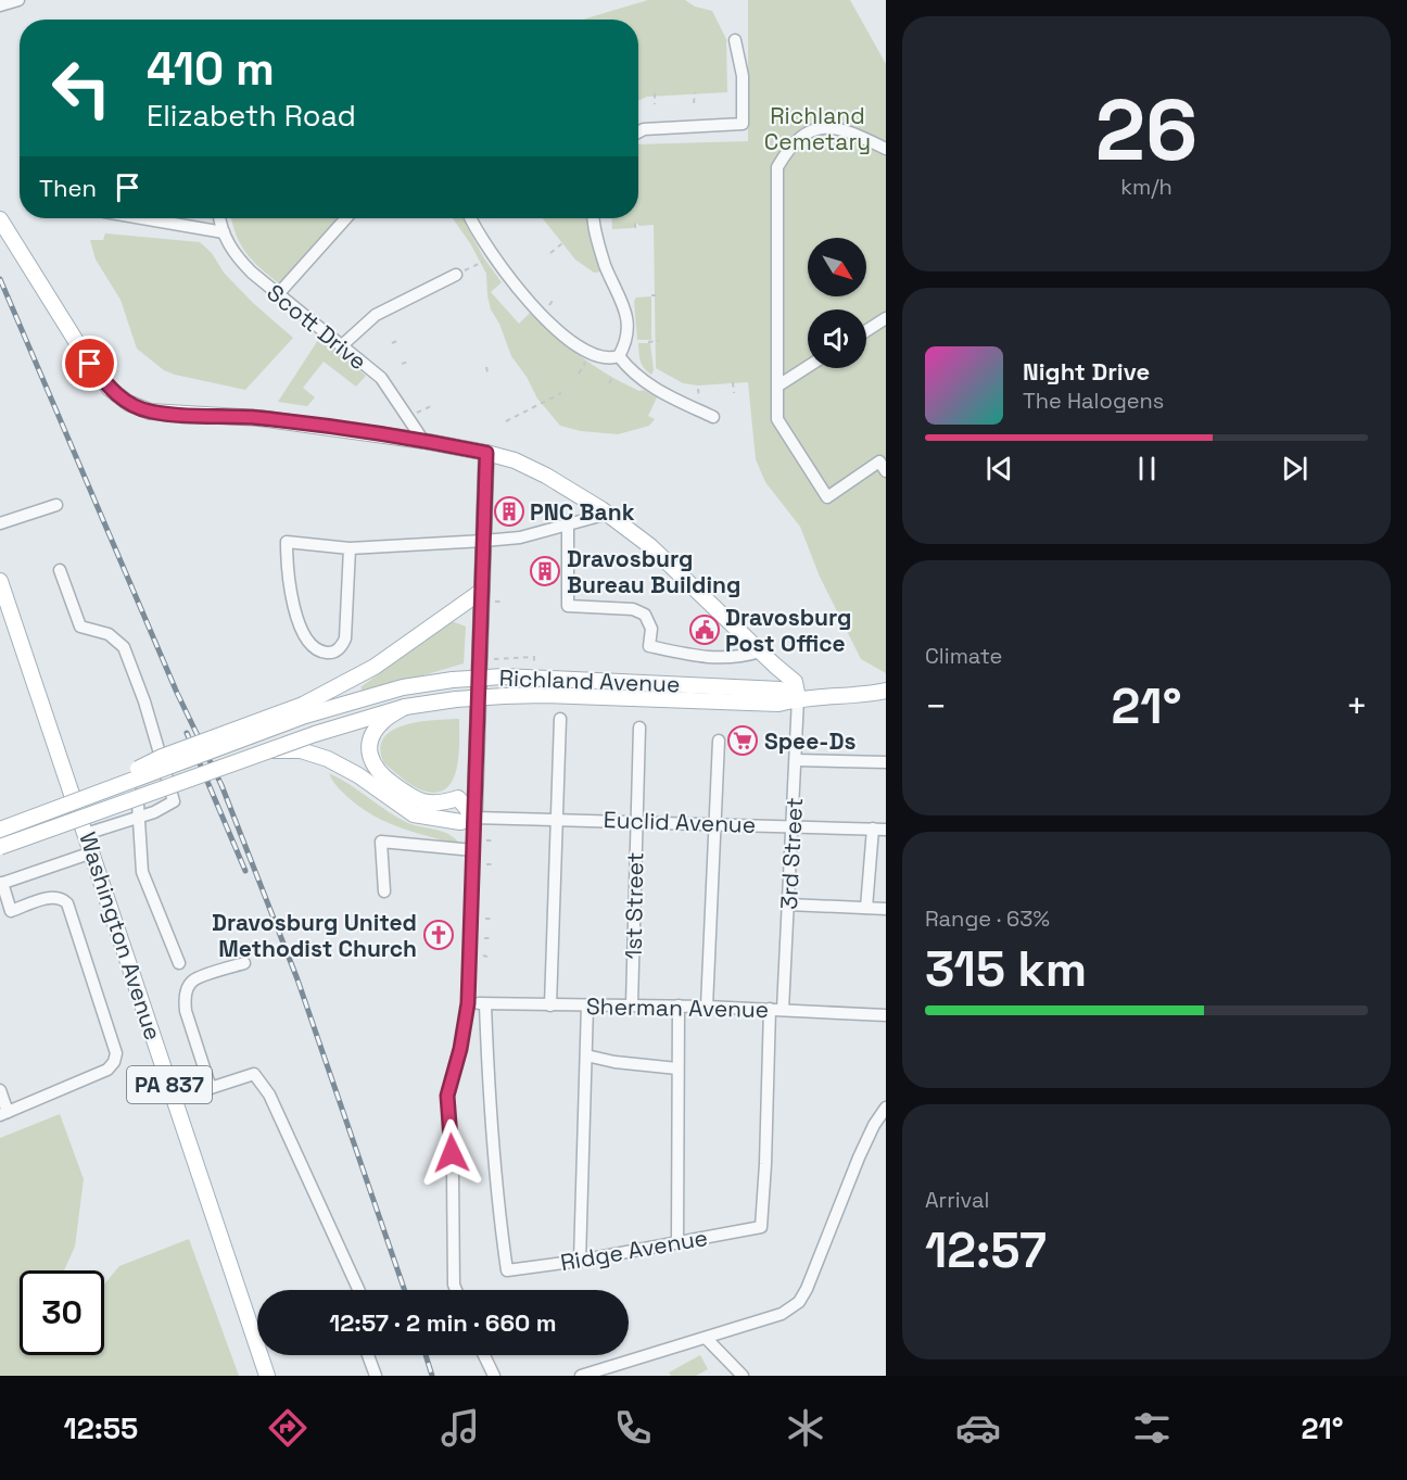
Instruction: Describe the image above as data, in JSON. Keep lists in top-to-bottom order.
{
  "streets": {
    "main road": ["Richland Avenue", "Washington Avenue", "PA 837"],
    "street": [
      "Scott Drive",
      "Euclid Avenue",
      "3rd Street",
      "1st Street",
      "Sherman Avenue",
      "Ridge Avenue"
    ]
  },
  "crossings": [
    ["Richland Avenue", "3rd Street"],
    ["Euclid Avenue", "3rd Street"],
    ["Euclid Avenue", "1st Street"],
    ["3rd Street", "Sherman Avenue"],
    ["1st Street", "Sherman Avenue"],
    ["Washington Avenue", "PA 837"],
    ["Sherman Avenue", "Ridge Avenue"]
  ],
  "parks": ["Richland Cemetary"],
  "places": {
    "building": ["PNC Bank", "Dravosburg Bureau Building"],
    "public building": ["Dravosburg Post Office"],
    "supermarket": ["Spee-Ds"],
    "church": ["Dravosburg United Methodist Church"]
  },
  "north": "bottom right",
  "page": {
    "tile": [
      ["26", "km/h"],
      "Climate",
      ["Range · 63%", "315 km"],
      ["Arrival", "12:57"]
    ],
    "turn": ["410 m", "Elizabeth Road"],
    "then": "Then",
    "song": ["Night Drive", "The Halogens"],
    "heat": ["−", "21°", "+"],
    "limit": "30",
    "trip": "12:57 · 2 min · 660 m",
    "tabs": ["12:55", "21°"]
  }
}
